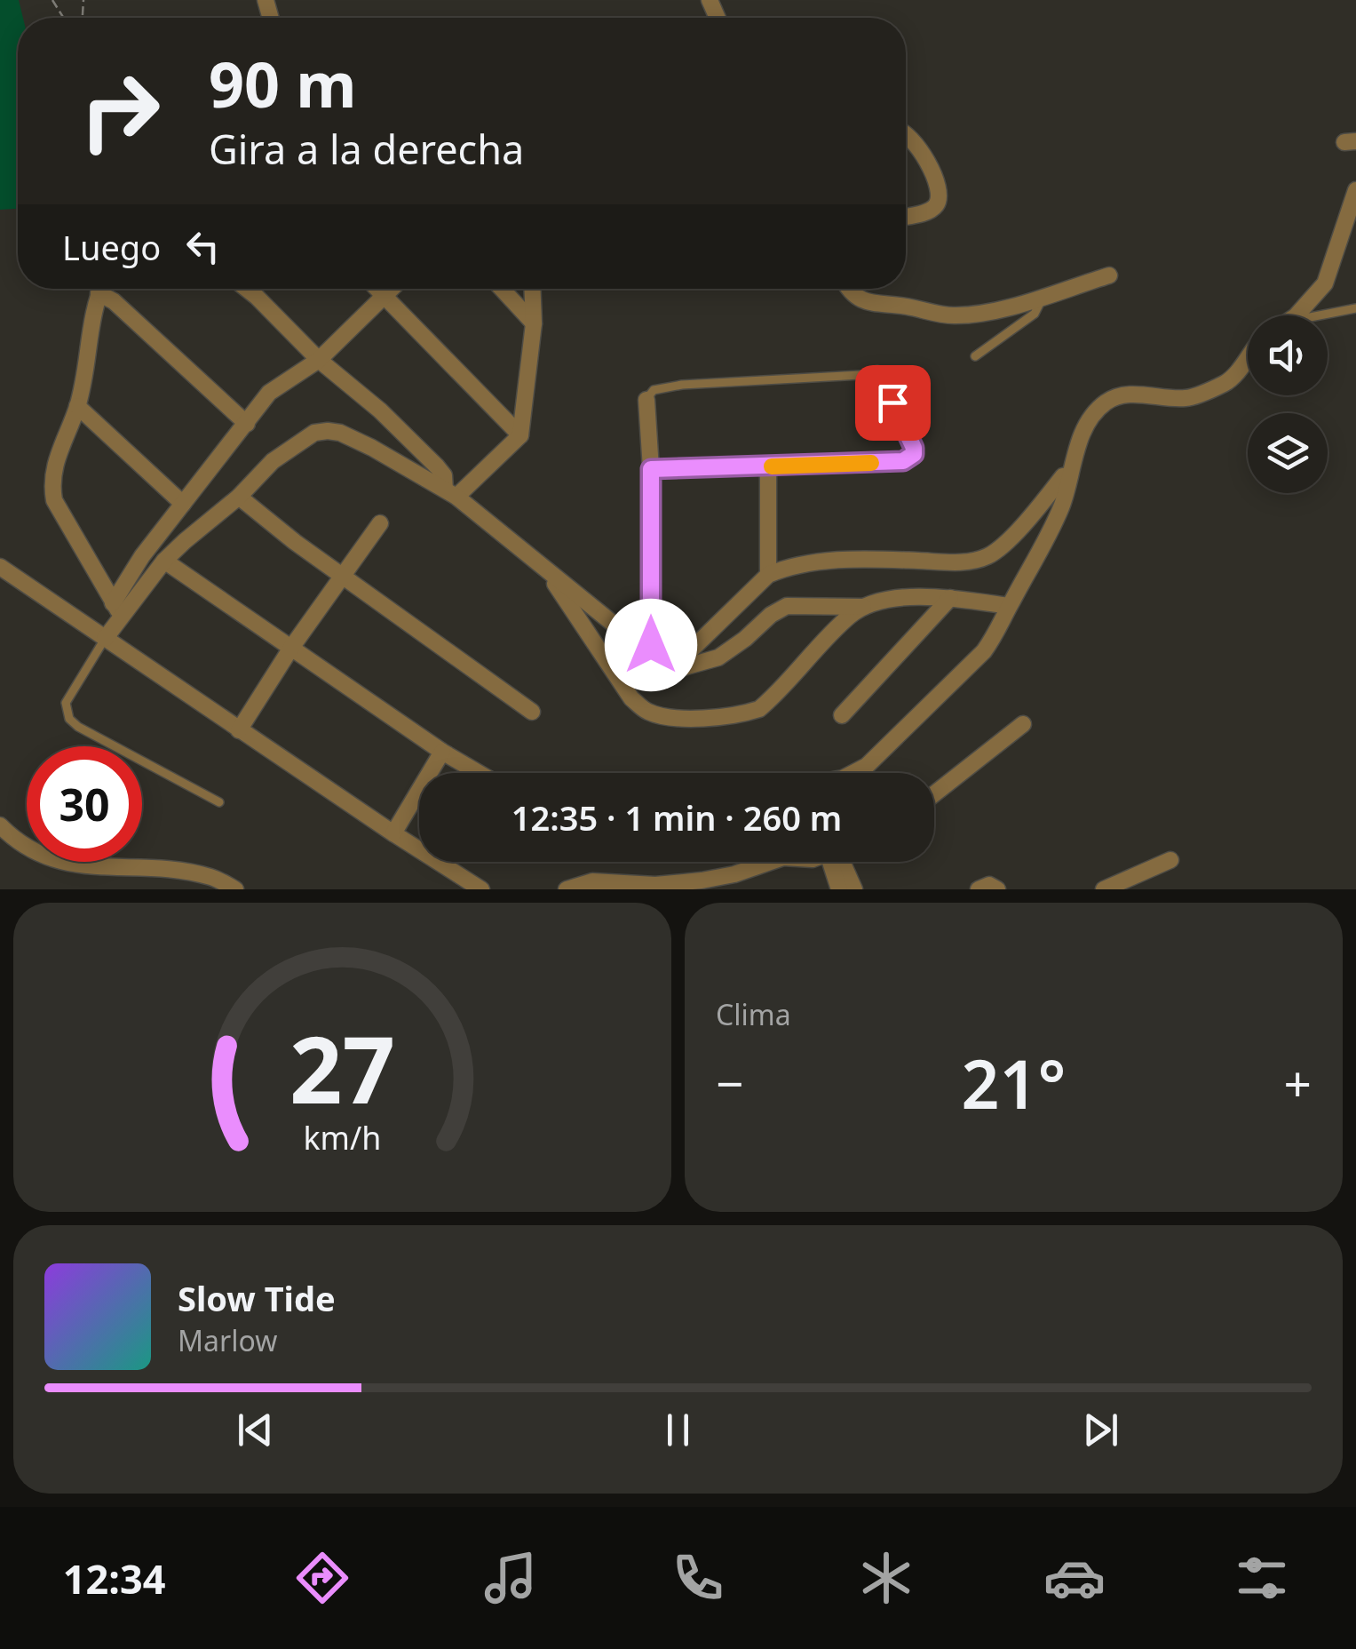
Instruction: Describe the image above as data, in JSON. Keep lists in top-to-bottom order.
{
  "page": {
    "turn": ["90 m", "Gira a la derecha"],
    "then": "Luego",
    "limit": "30",
    "trip": "12:35 · 1 min · 260 m",
    "tile": "Clima",
    "heat": ["−", "21°", "+"],
    "song": ["Slow Tide", "Marlow"],
    "tabs": "12:34",
    "gauge": ["27", "km/h"]
  }
}
